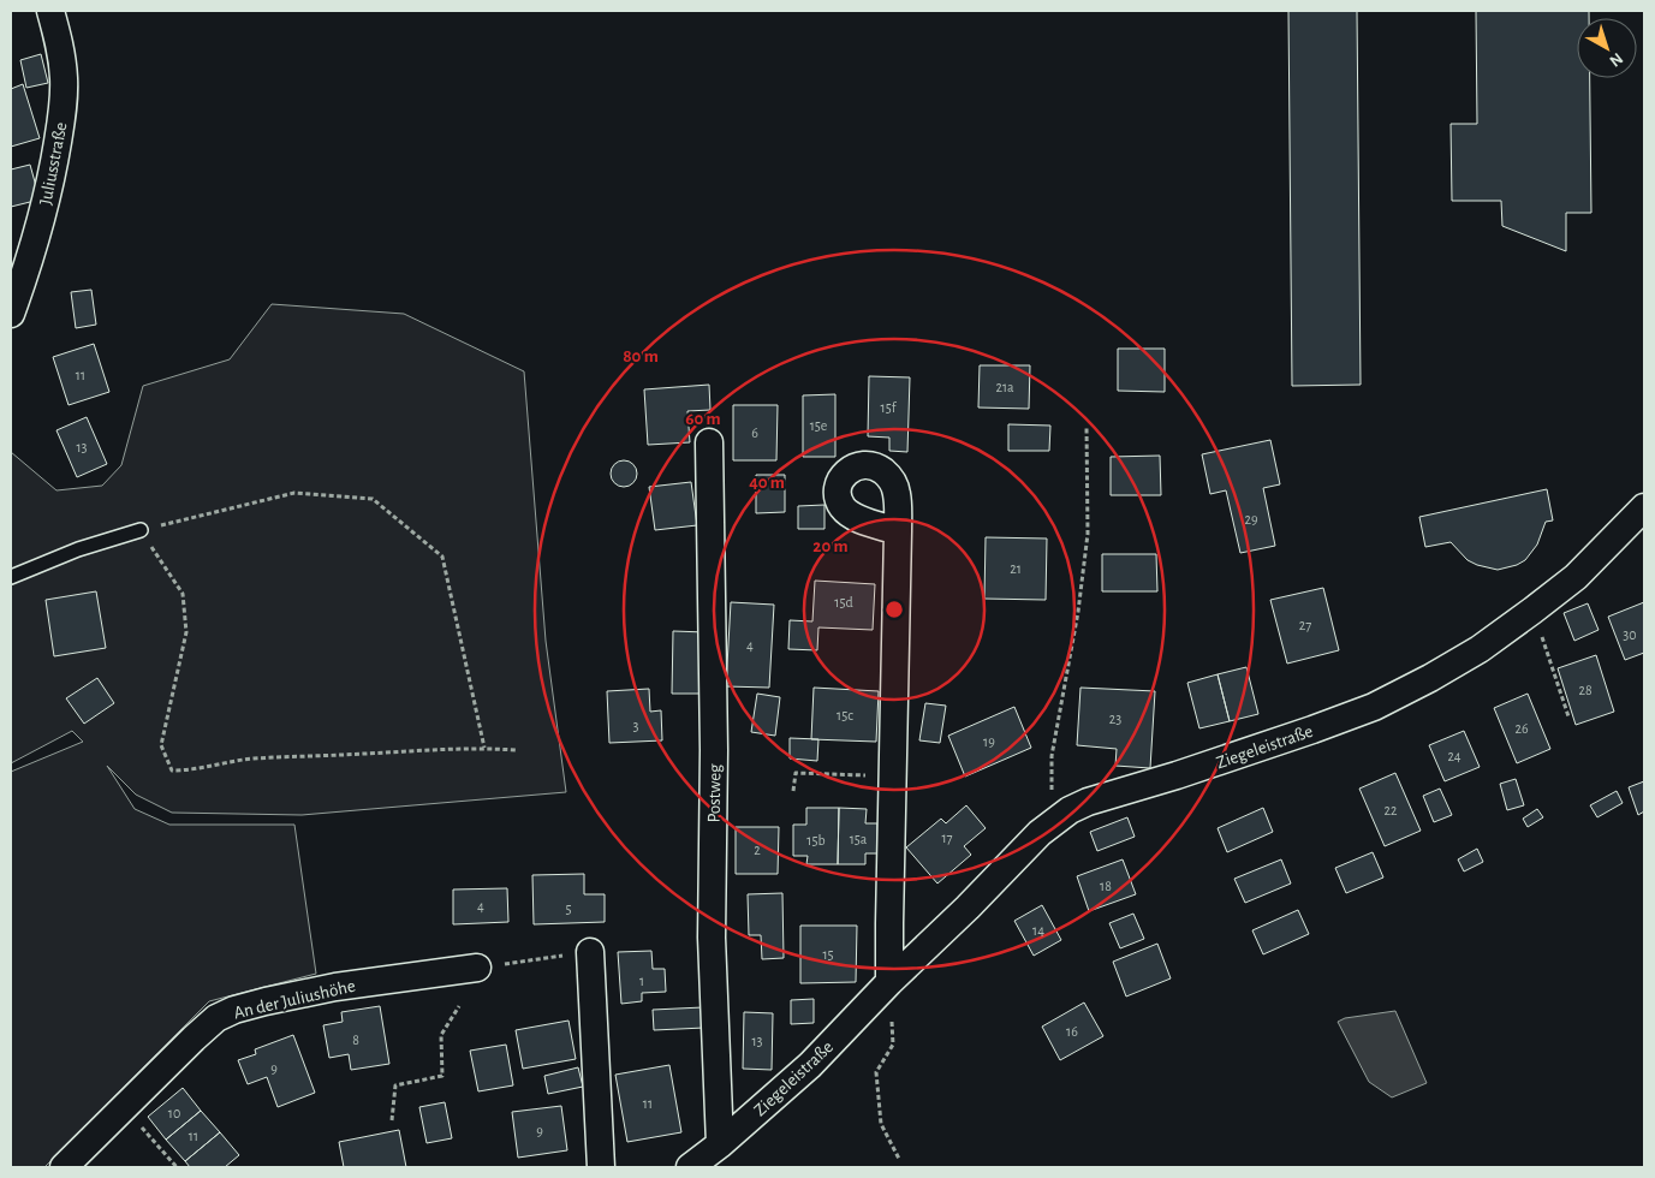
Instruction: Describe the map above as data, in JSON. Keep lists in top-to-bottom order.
{
  "streets": {
    "street": [
      "Juliusstraße",
      "Ziegeleistraße",
      "Postweg",
      "An der Juliushöhe"
    ]
  },
  "crossings": [
    ["Ziegeleistraße", "Postweg"]
  ],
  "house_numbers": [
    "11",
    "21a",
    "15f",
    "15e",
    "6",
    "13",
    "29",
    "21",
    "15d",
    "27",
    "30",
    "4",
    "28",
    "15c",
    "23",
    "3",
    "26",
    "19",
    "24",
    "22",
    "17",
    "15a",
    "15b",
    "2",
    "18",
    "4",
    "5",
    "14",
    "15",
    "1",
    "16",
    "8",
    "13",
    "9",
    "11",
    "10",
    "9",
    "11"
  ],
  "north": "bottom right",
  "rings": [
    "80 m",
    "60 m",
    "40 m",
    "20 m"
  ]
}
